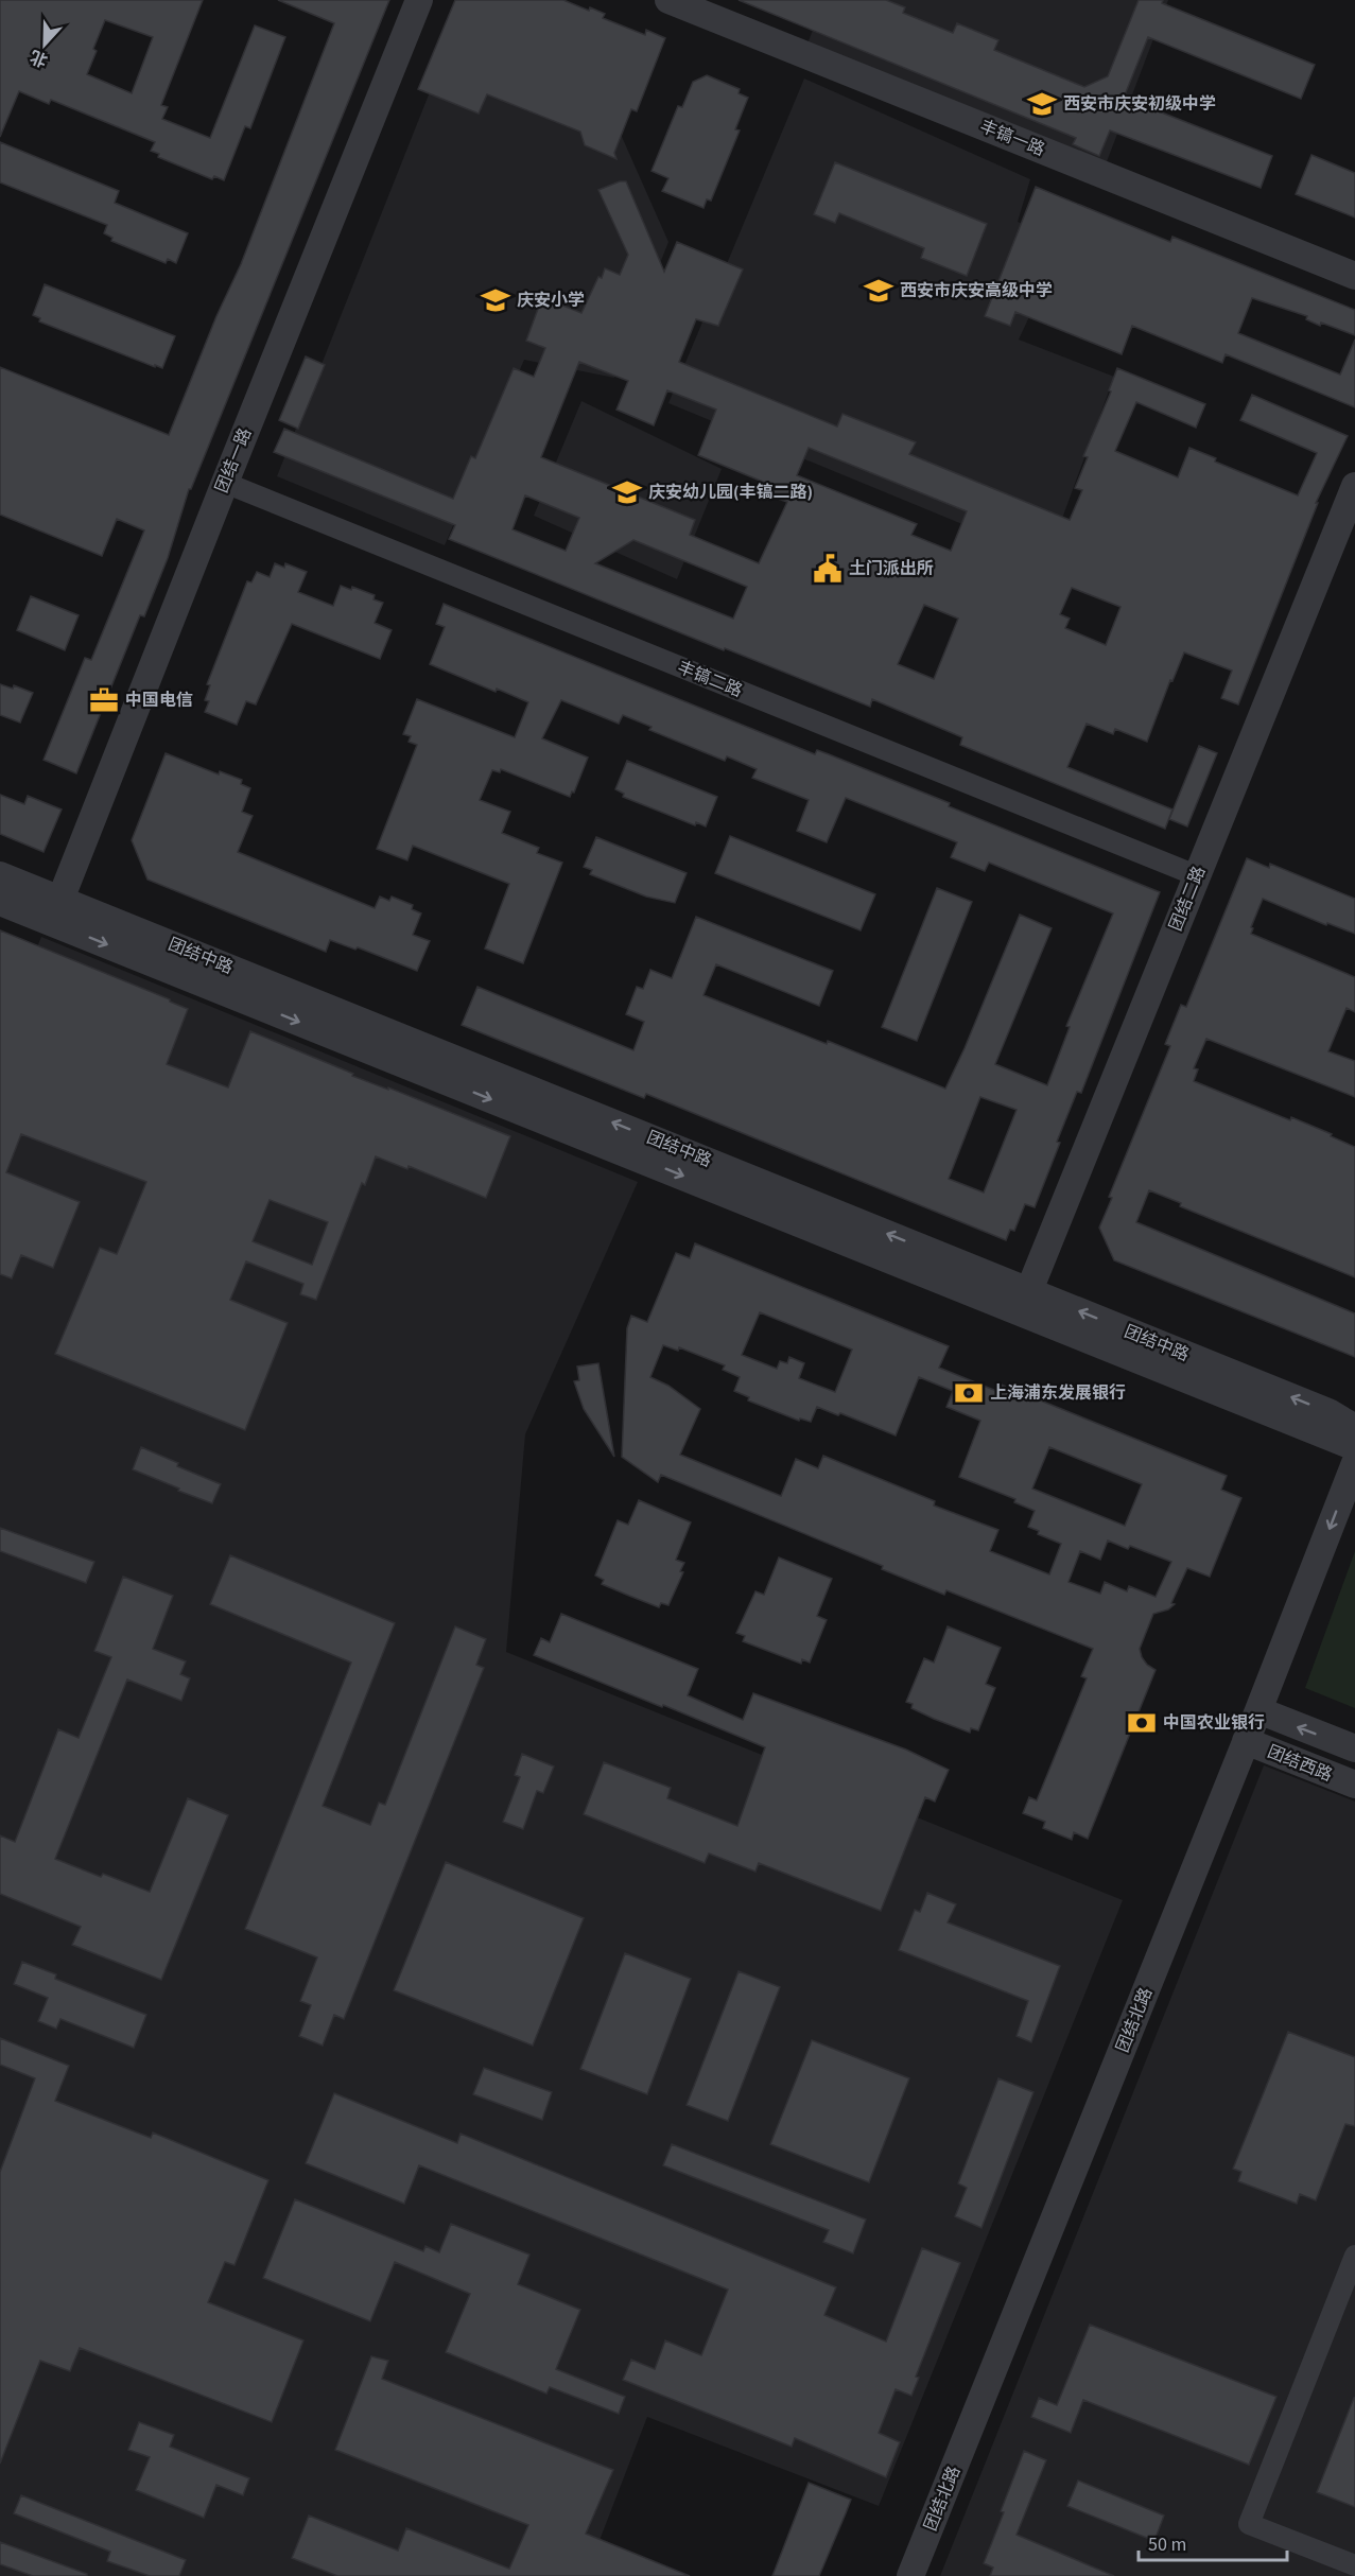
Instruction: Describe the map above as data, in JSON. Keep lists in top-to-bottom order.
{
  "streets": {
    "street": [
      "丰镐一路",
      "团结一路",
      "丰镐二路",
      "团结二路",
      "团结中路",
      "团结西路",
      "团结北路"
    ]
  },
  "crossings": [
    ["团结一路", "丰镐二路"],
    ["团结一路", "团结中路"],
    ["丰镐二路", "团结二路"],
    ["团结二路", "团结中路"],
    ["团结西路", "团结北路"]
  ],
  "places": {
    "school or university": [
      "西安市庆安初级中学",
      "西安市庆安高级中学",
      "庆安小学",
      "庆安幼儿园(丰镐二路)"
    ],
    "public building": ["土门派出所"],
    "office": ["中国电信"],
    "bank": ["上海浦东发展银行", "中国农业银行"]
  },
  "scale_bar": "50 m",
  "north": "bottom"
}
